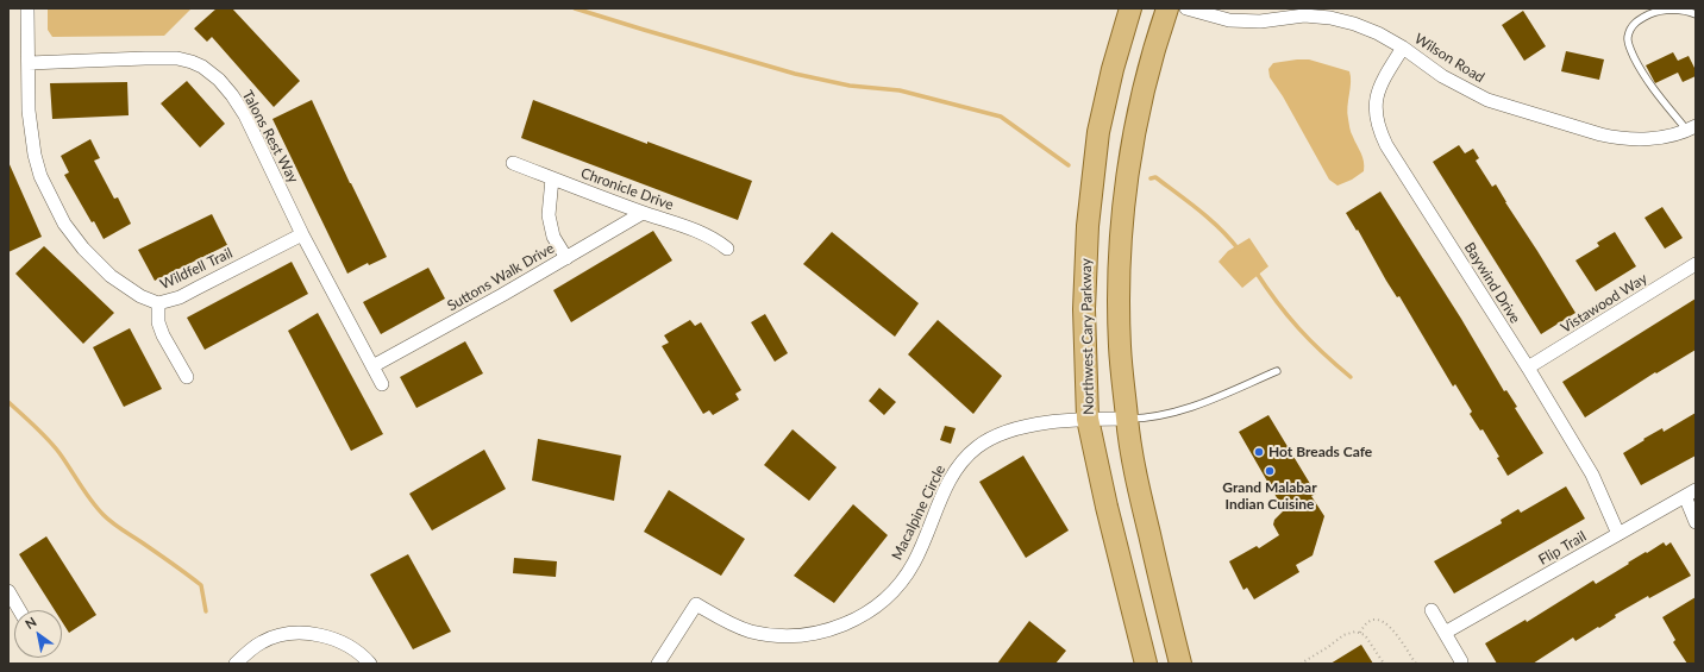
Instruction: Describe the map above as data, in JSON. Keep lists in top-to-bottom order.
{
  "streets": {
    "main road": ["Northwest Cary Parkway"],
    "street": [
      "Wilson Road",
      "Talons Rest Way",
      "Chronicle Drive",
      "Wildfell Trail",
      "Suttons Walk Drive",
      "Baywind Drive",
      "Vistawood Way",
      "Macalpine Circle",
      "Flip Trail"
    ]
  },
  "crossings": [
    ["Wilson Road", "Baywind Drive"],
    ["Talons Rest Way", "Wildfell Trail"],
    ["Talons Rest Way", "Suttons Walk Drive"],
    ["Chronicle Drive", "Suttons Walk Drive"],
    ["Baywind Drive", "Vistawood Way"],
    ["Baywind Drive", "Flip Trail"],
    ["Northwest Cary Parkway", "Macalpine Circle"]
  ],
  "places": ["Hot Breads Cafe", "Grand Malabar Indian Cuisine"],
  "north": "top left"
}
